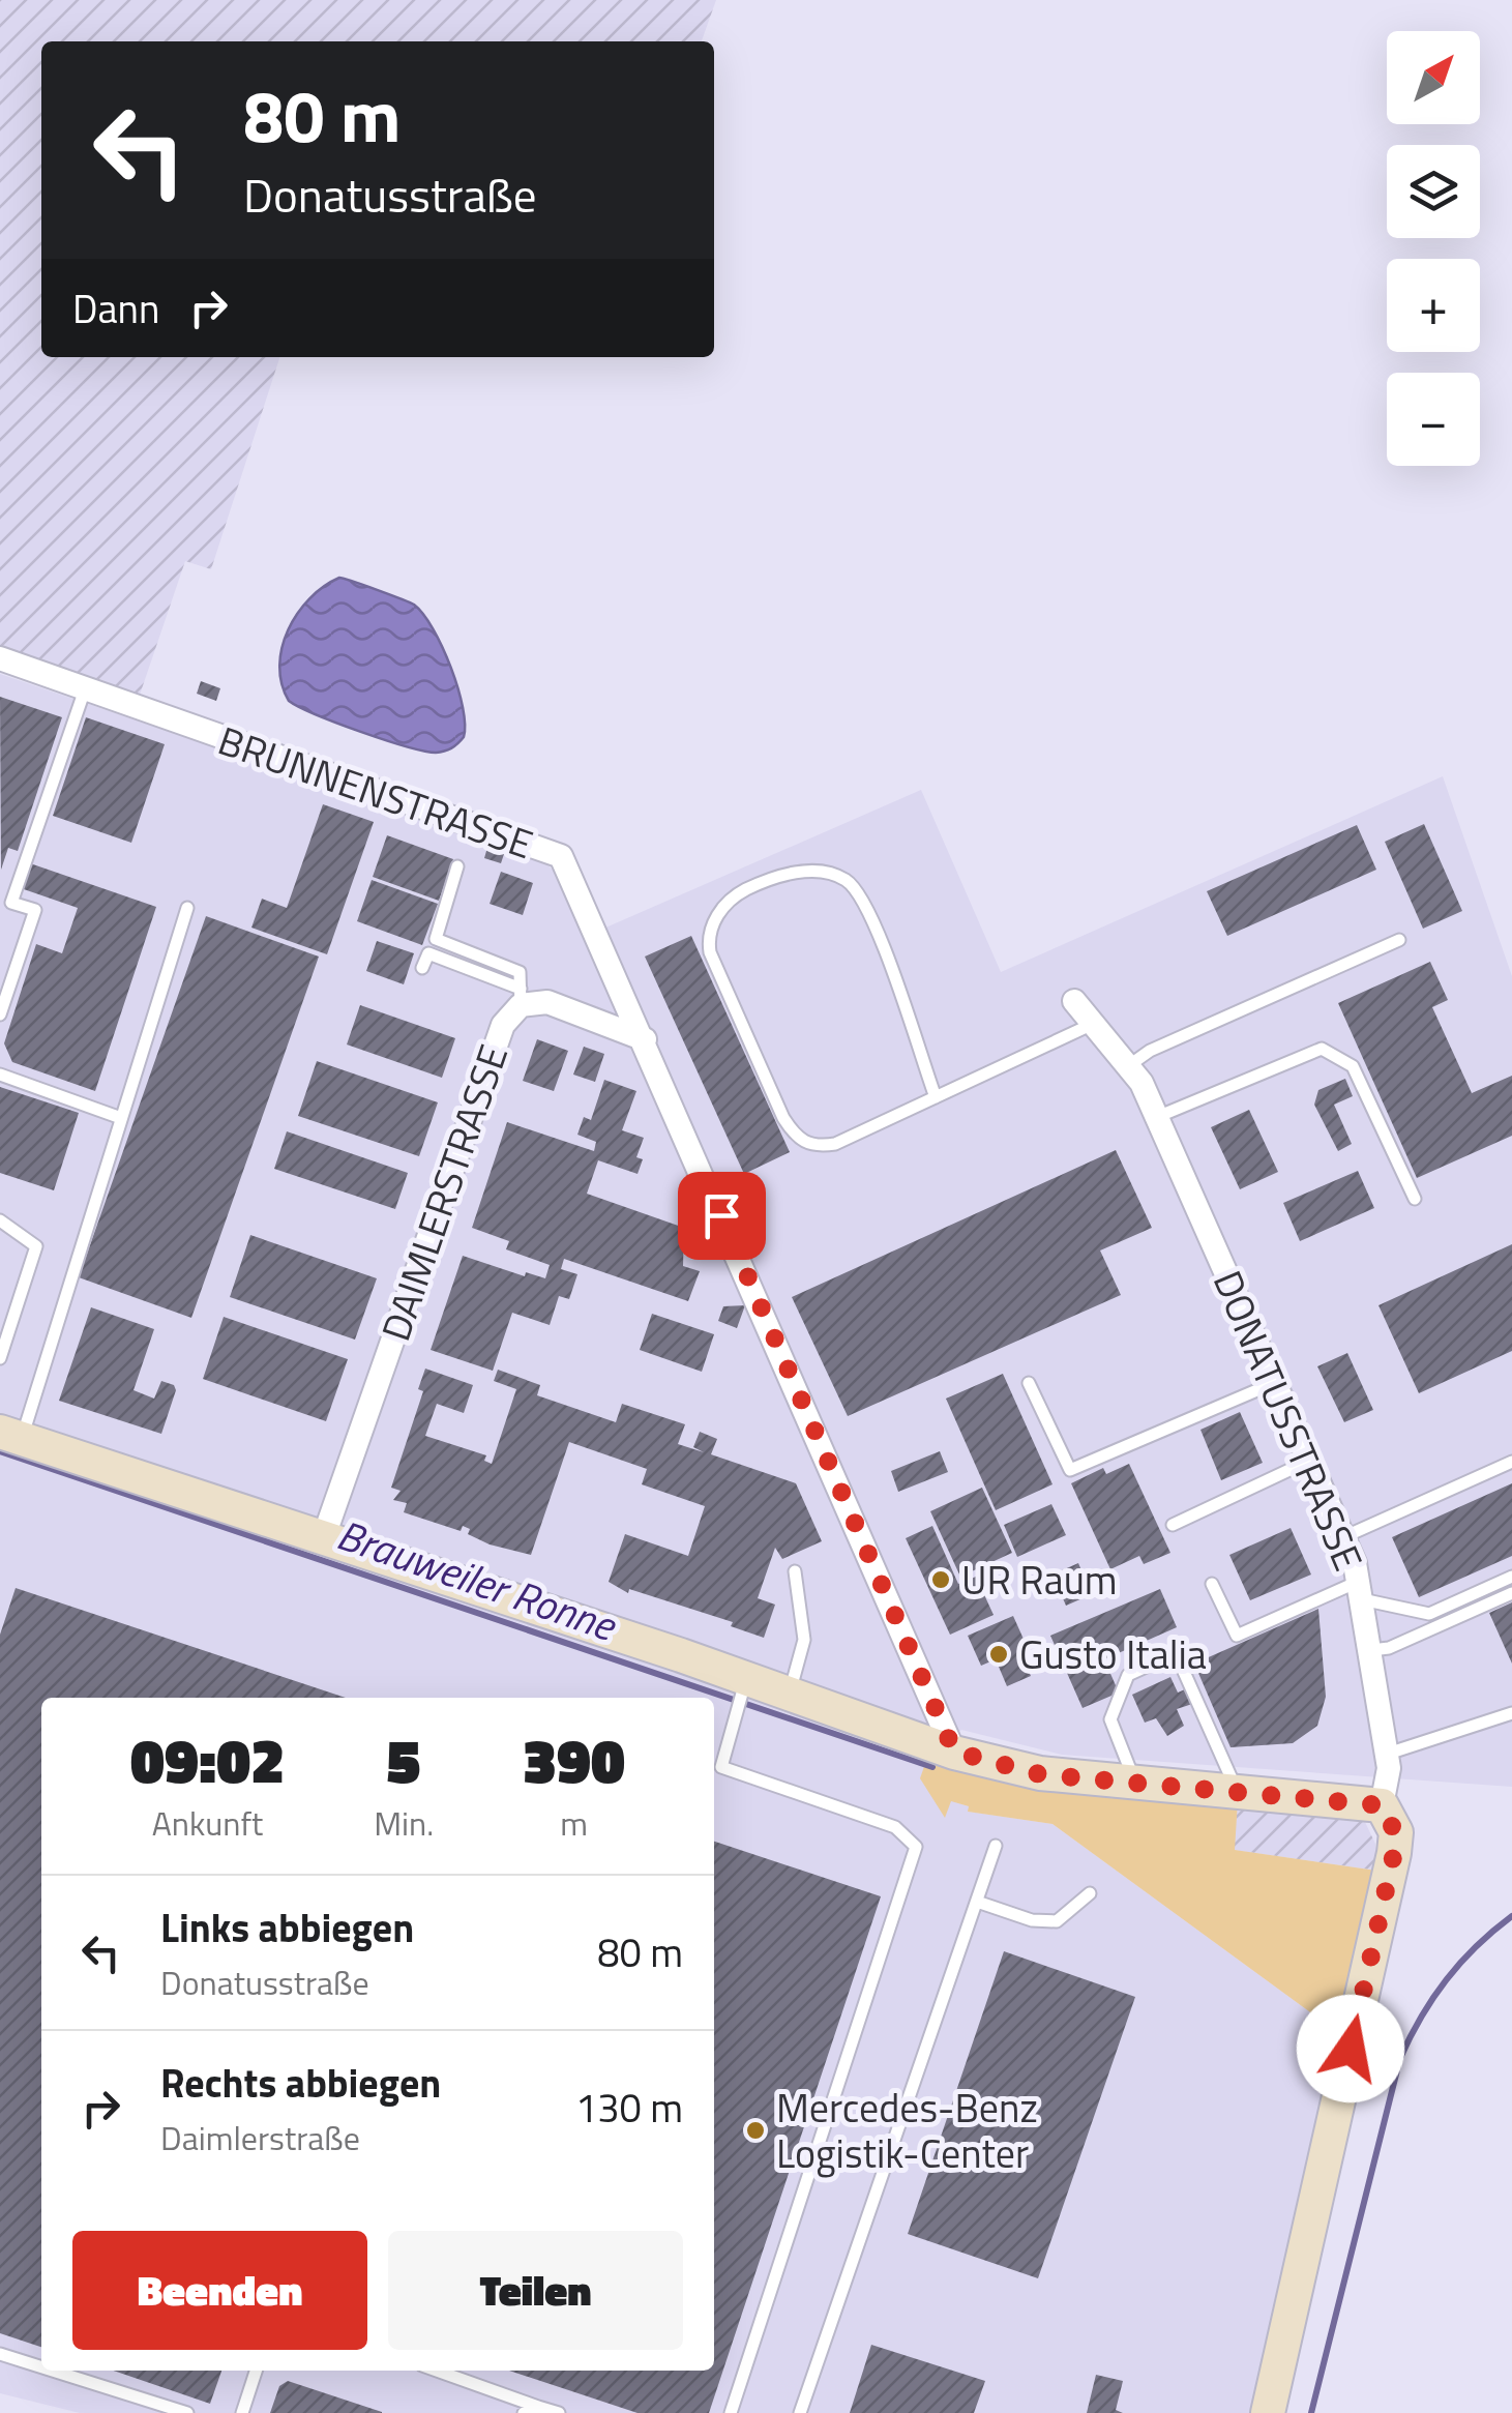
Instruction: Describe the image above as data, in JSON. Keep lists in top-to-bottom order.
{
  "streets": {
    "street": ["BRUNNENSTRASSE", "DAIMLERSTRASSE", "DONATUSSTRASSE"]
  },
  "crossings": [
    ["BRUNNENSTRASSE", "DAIMLERSTRASSE"]
  ],
  "water": ["Brauweiler Ronne"],
  "places": ["UR Raum", "Gusto Italia", "Mercedes-Benz Logistik-Center"],
  "north": "top right",
  "page": {
    "map_buttons": ["+", "−"],
    "turn": ["80 m", "Donatusstraße"],
    "then": "Dann",
    "eta": [
      "09:02",
      "Ankunft",
      "5",
      "Min.",
      "390",
      "m"
    ],
    "list": [
      {
        "name": "Links abbiegen",
        "note": "Donatusstraße",
        "value": "80 m"
      },
      {
        "name": "Rechts abbiegen",
        "note": "Daimlerstraße",
        "value": "130 m"
      }
    ],
    "buttons": ["Beenden", "Teilen"]
  }
}
